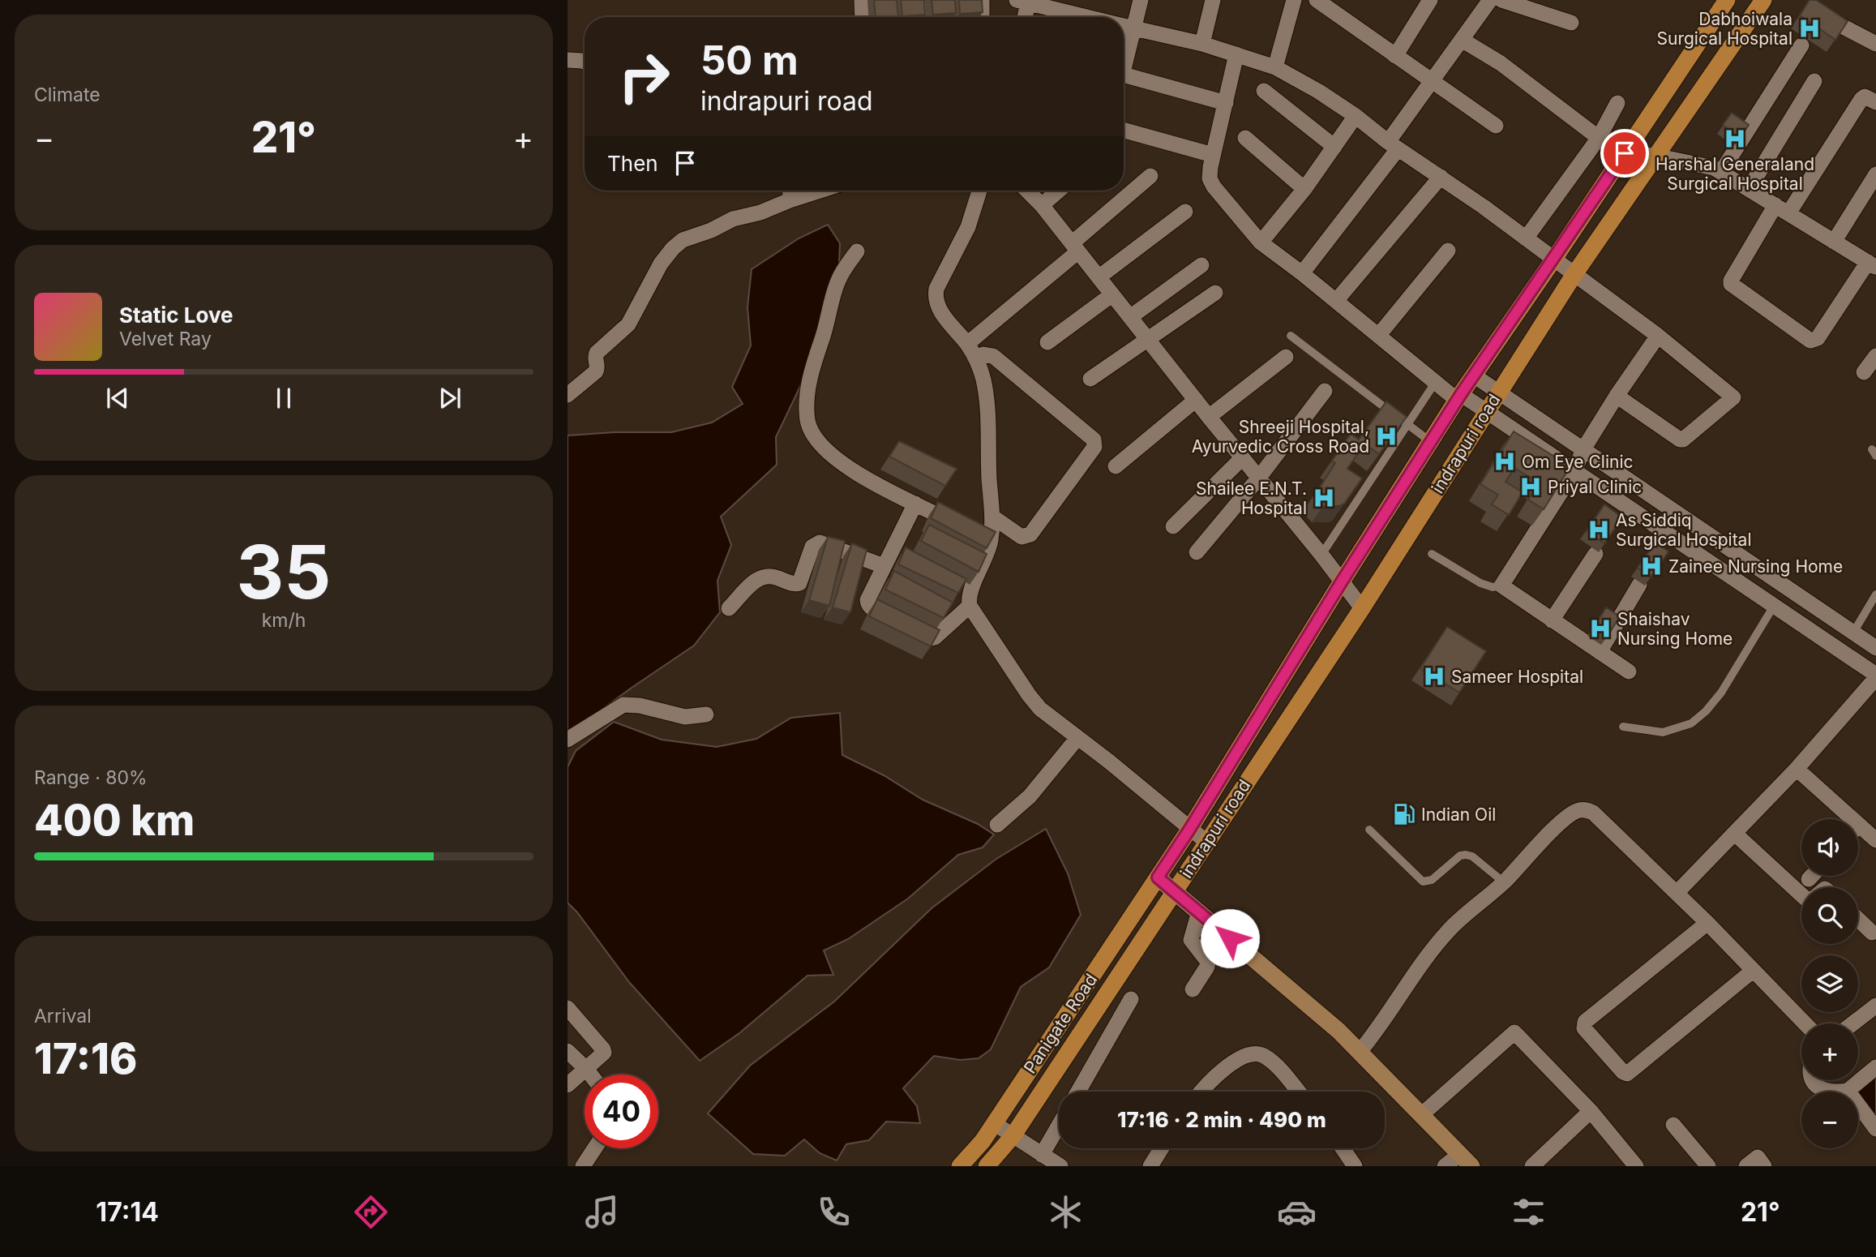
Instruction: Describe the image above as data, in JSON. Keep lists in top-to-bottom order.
{
  "streets": {
    "main road": ["indrapuri road", "Panigate Road"]
  },
  "crossings": [
    ["indrapuri road", "Panigate Road"]
  ],
  "places": {
    "hospital": [
      "Dabhoiwala Surgical Hospital",
      "Harshal Generaland Surgical Hospital",
      "Shreeji Hospital, Ayurvedic Cross Road",
      "Om Eye Clinic",
      "Priyal Clinic",
      "Shailee E.N.T. Hospital",
      "As Siddiq Surgical Hospital",
      "Zainee Nursing Home",
      "Shaishav Nursing Home",
      "Sameer Hospital"
    ],
    "fuel station": ["Indian Oil"]
  },
  "page": {
    "tile": [
      "Climate",
      ["35", "km/h"],
      ["Range · 80%", "400 km"],
      ["Arrival", "17:16"]
    ],
    "turn": ["50 m", "indrapuri road"],
    "heat": ["−", "21°", "+"],
    "then": "Then",
    "song": ["Static Love", "Velvet Ray"],
    "map_buttons": ["+", "−"],
    "limit": "40",
    "trip": "17:16 · 2 min · 490 m",
    "tabs": ["17:14", "21°"]
  }
}
